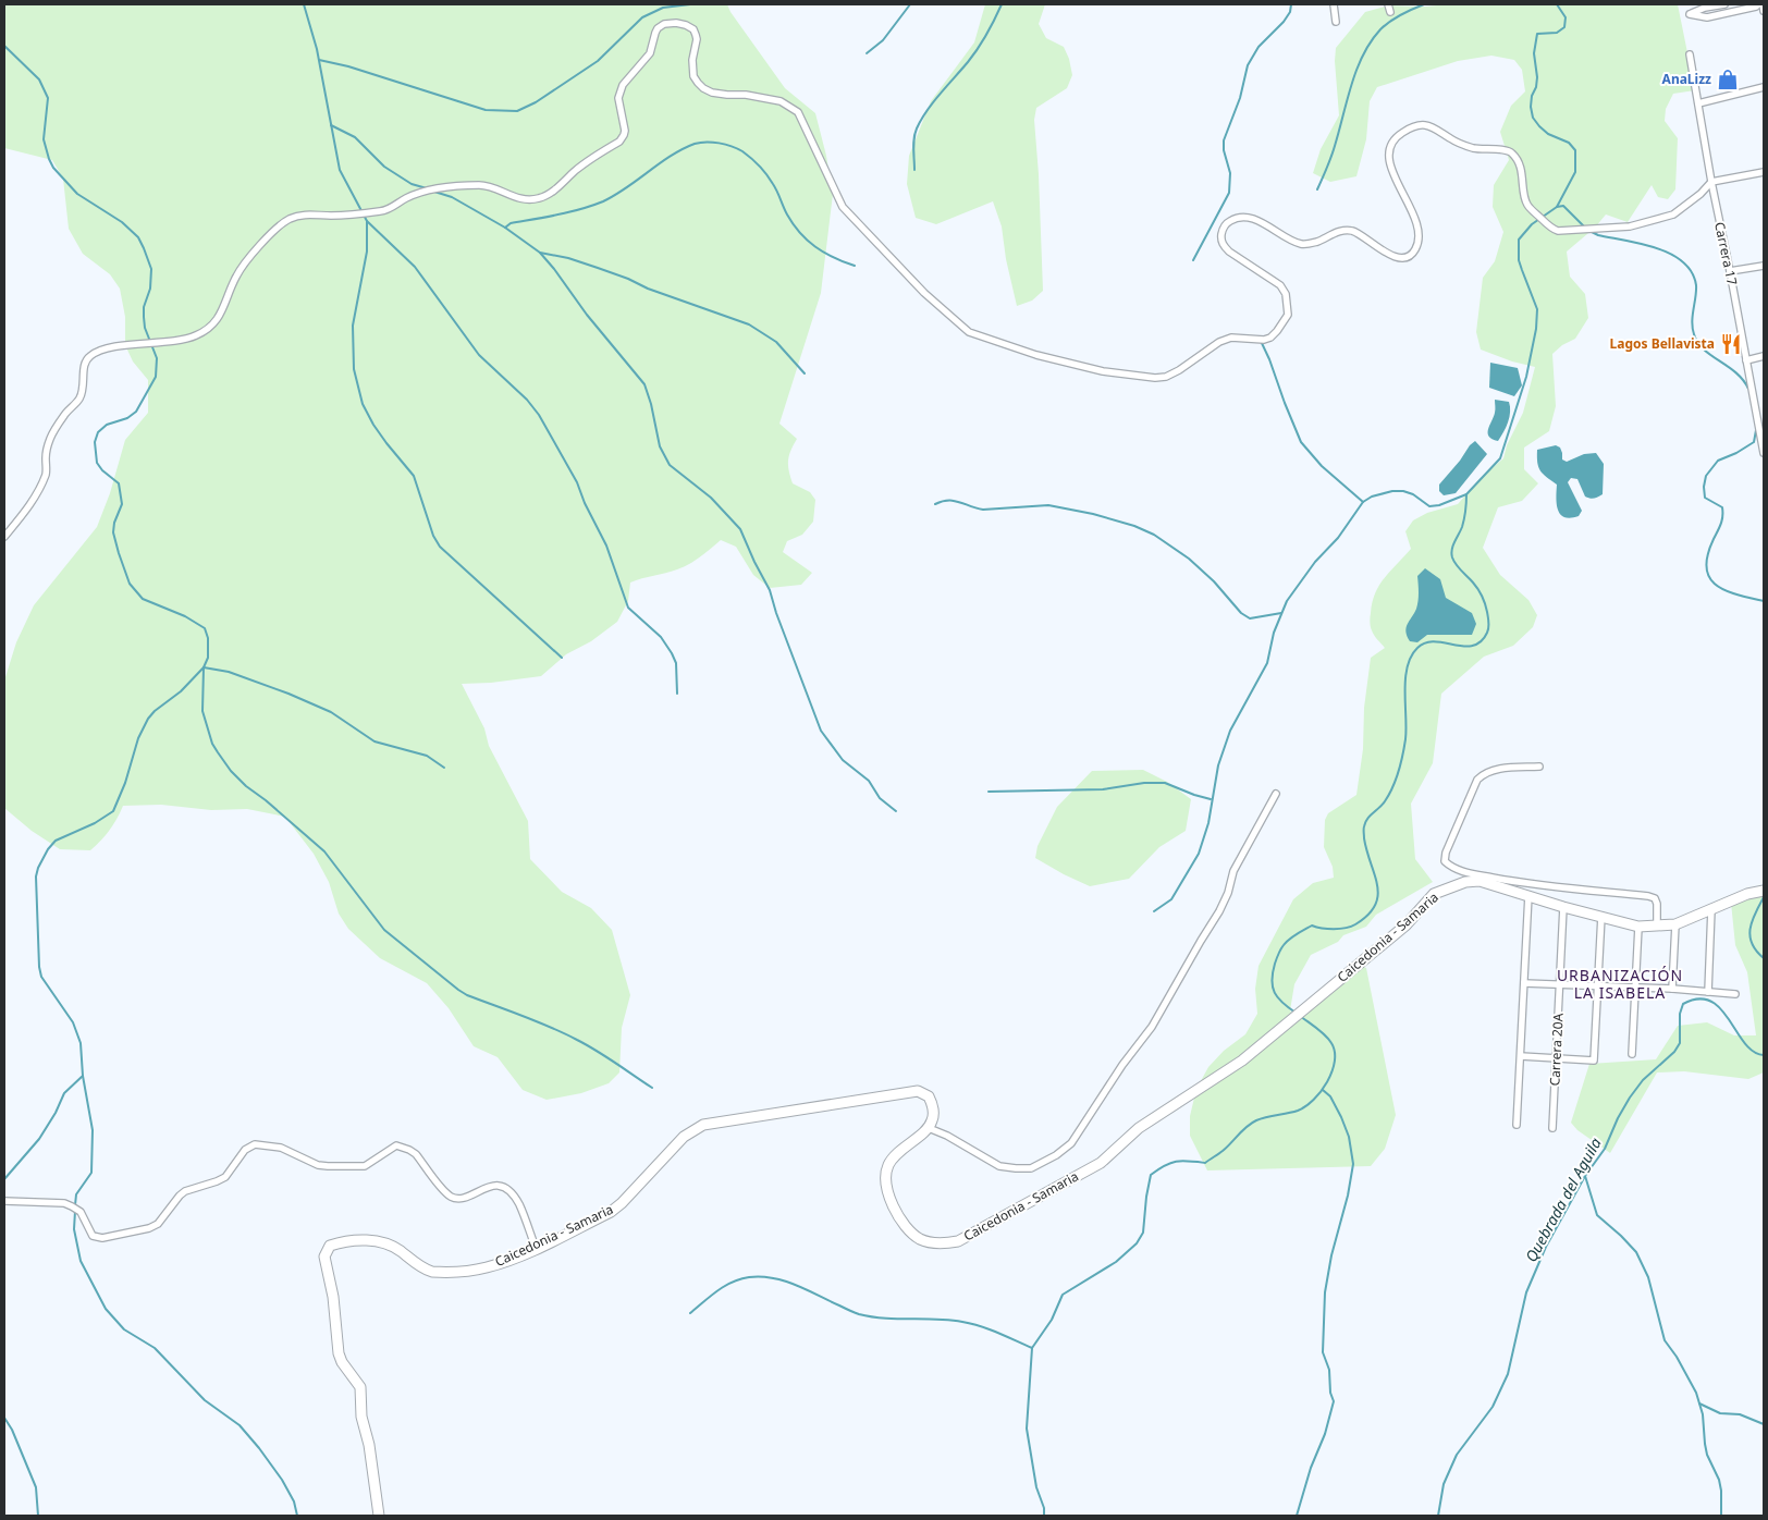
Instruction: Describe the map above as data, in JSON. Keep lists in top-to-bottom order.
{
  "streets": {
    "street": ["Carrera 17", "Caicedonia - Samaria", "Carrera 20A"]
  },
  "crossings": [
    ["Caicedonia - Samaria", "Carrera 20A"]
  ],
  "districts": ["URBANIZACIÓN LA ISABELA"],
  "water": ["Quebrada del Aguila"],
  "places": {
    "shop": ["AnaLizz"],
    "restaurant": ["Lagos Bellavista"]
  }
}
